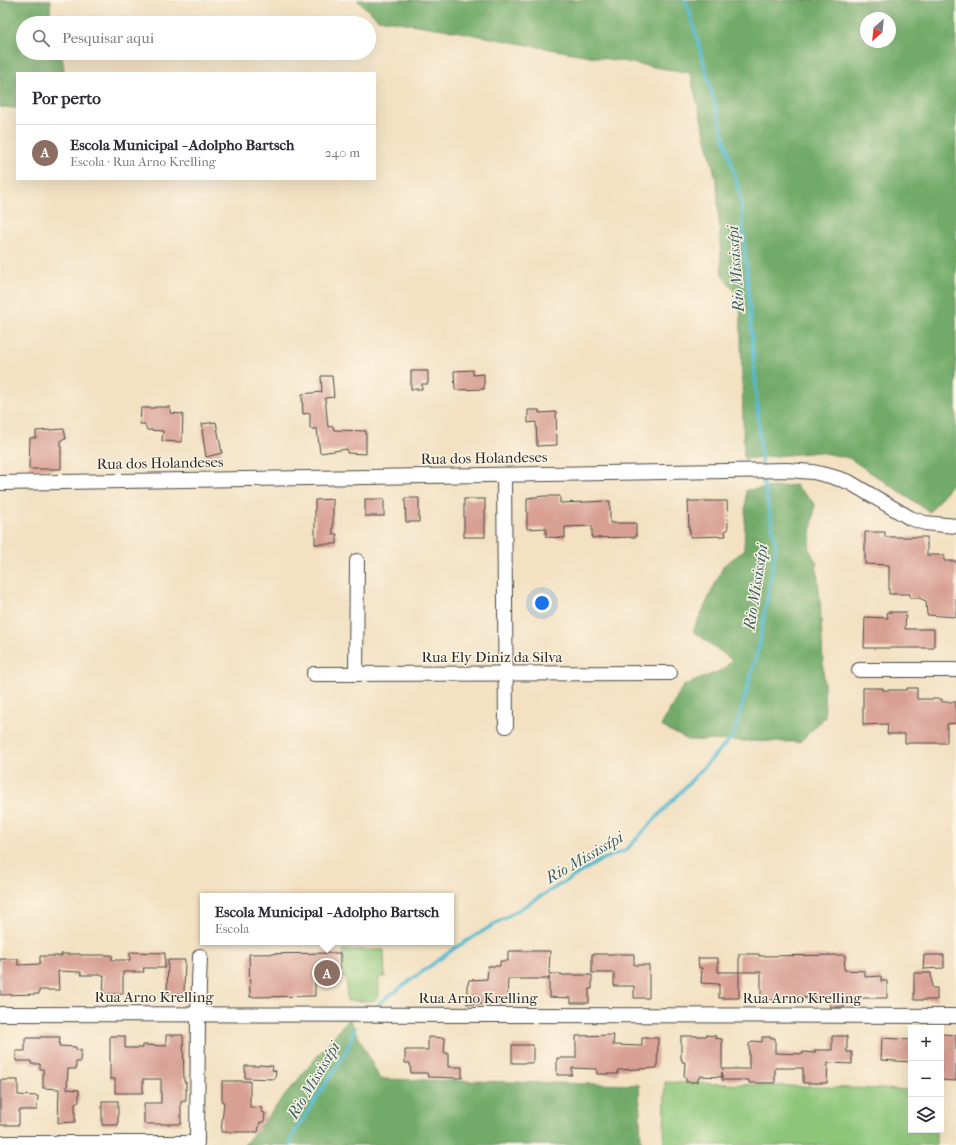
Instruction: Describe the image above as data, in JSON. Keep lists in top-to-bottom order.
{
  "streets": {
    "street": ["Rua dos Holandeses", "Rua Ely Diniz da Silva", "Rua Arno Krelling"]
  },
  "water": ["Rio Mississípi"],
  "north": "bottom left",
  "page": {
    "search": "Pesquisar aqui",
    "heading": "Por perto",
    "list": [
      {
        "mark": "A",
        "name": "Escola Municipal - Adolpho Bartsch",
        "note": "Escola · Rua Arno Krelling",
        "value": "240 m"
      }
    ],
    "popup": ["Escola Municipal - Adolpho Bartsch", "Escola"],
    "pins": "A",
    "map_buttons": ["+", "−"]
  }
}
